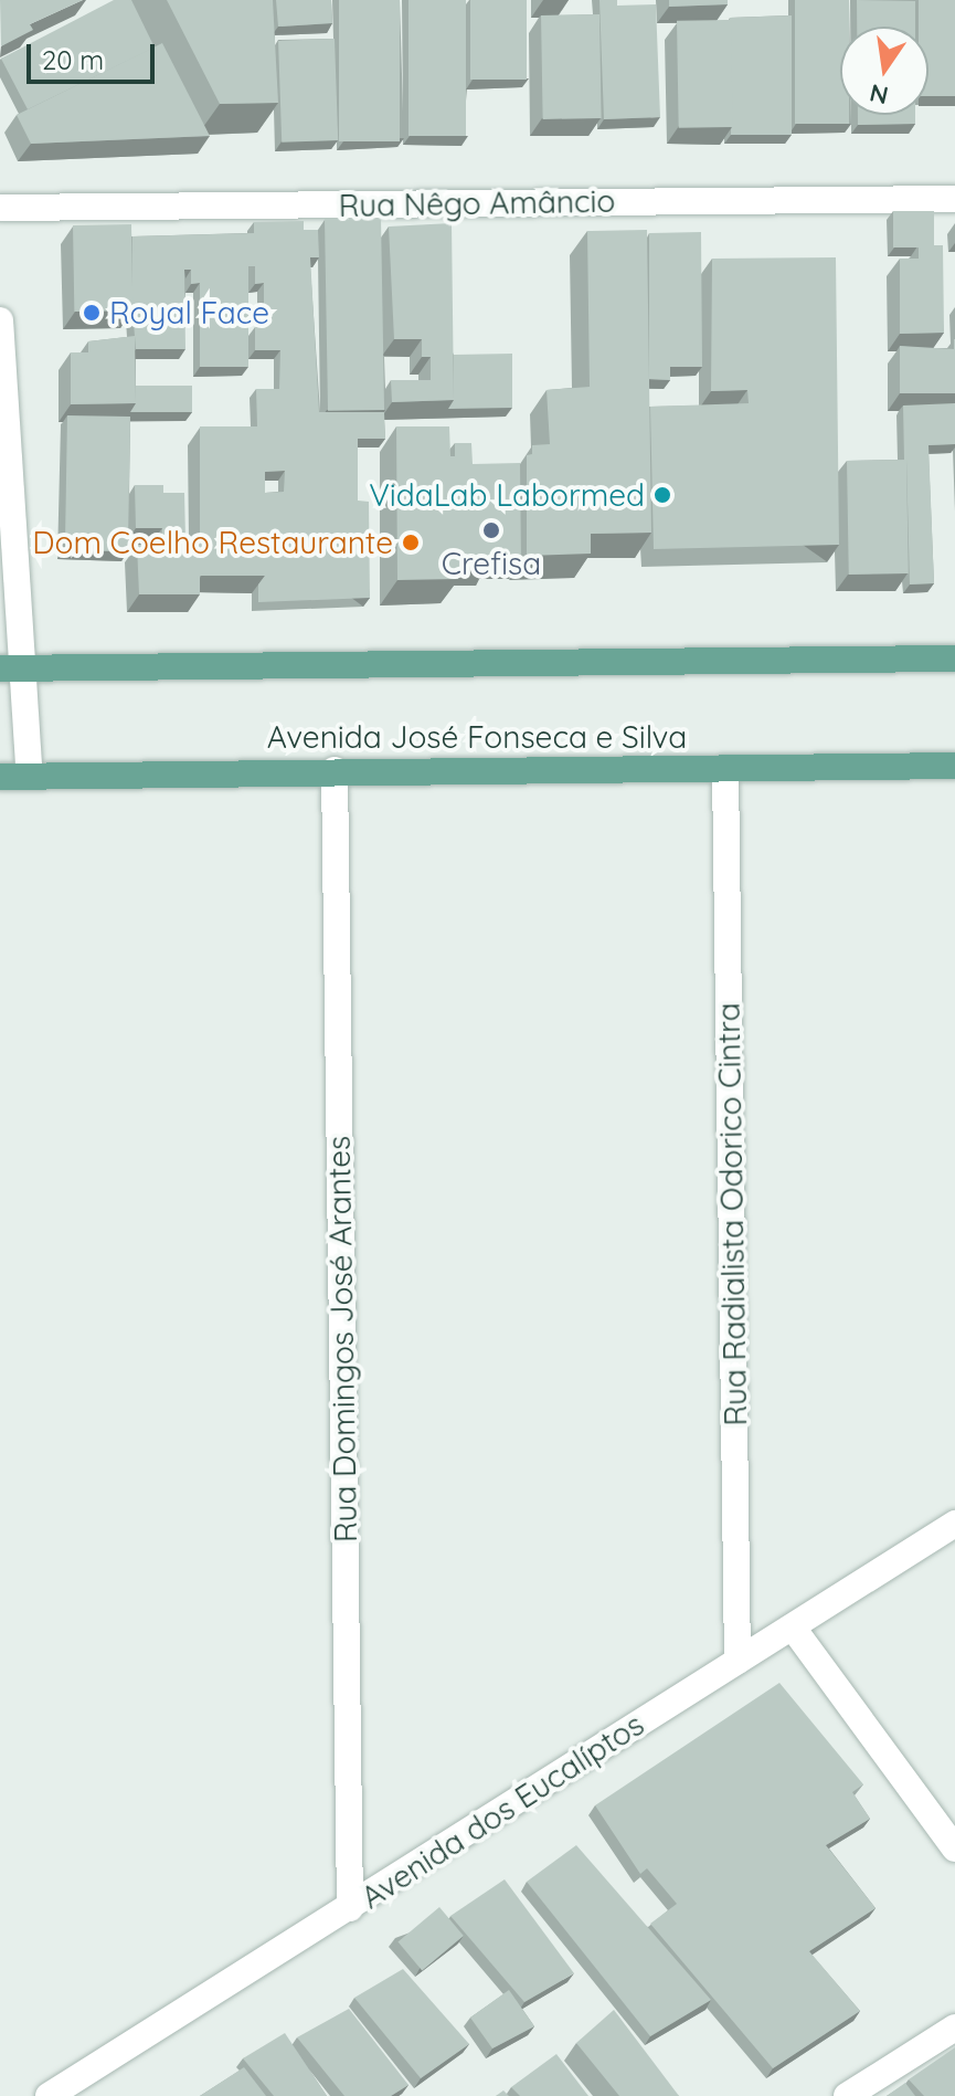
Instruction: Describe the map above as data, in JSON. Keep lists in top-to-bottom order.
{
  "streets": {
    "main road": ["Avenida José Fonseca e Silva"],
    "street": [
      "Rua Nêgo Amâncio",
      "Rua Radialista Odorico Cintra",
      "Rua Domingos José Arantes",
      "Avenida dos Eucalíptos"
    ]
  },
  "crossings": [
    ["Avenida José Fonseca e Silva", "Rua Radialista Odorico Cintra"],
    ["Avenida José Fonseca e Silva", "Rua Domingos José Arantes"],
    ["Rua Radialista Odorico Cintra", "Avenida dos Eucalíptos"],
    ["Rua Domingos José Arantes", "Avenida dos Eucalíptos"]
  ],
  "places": [
    "Royal Face",
    "VidaLab Labormed",
    "Crefisa",
    "Dom Coelho Restaurante"
  ],
  "scale_bar": "20 m",
  "north": "bottom"
}
